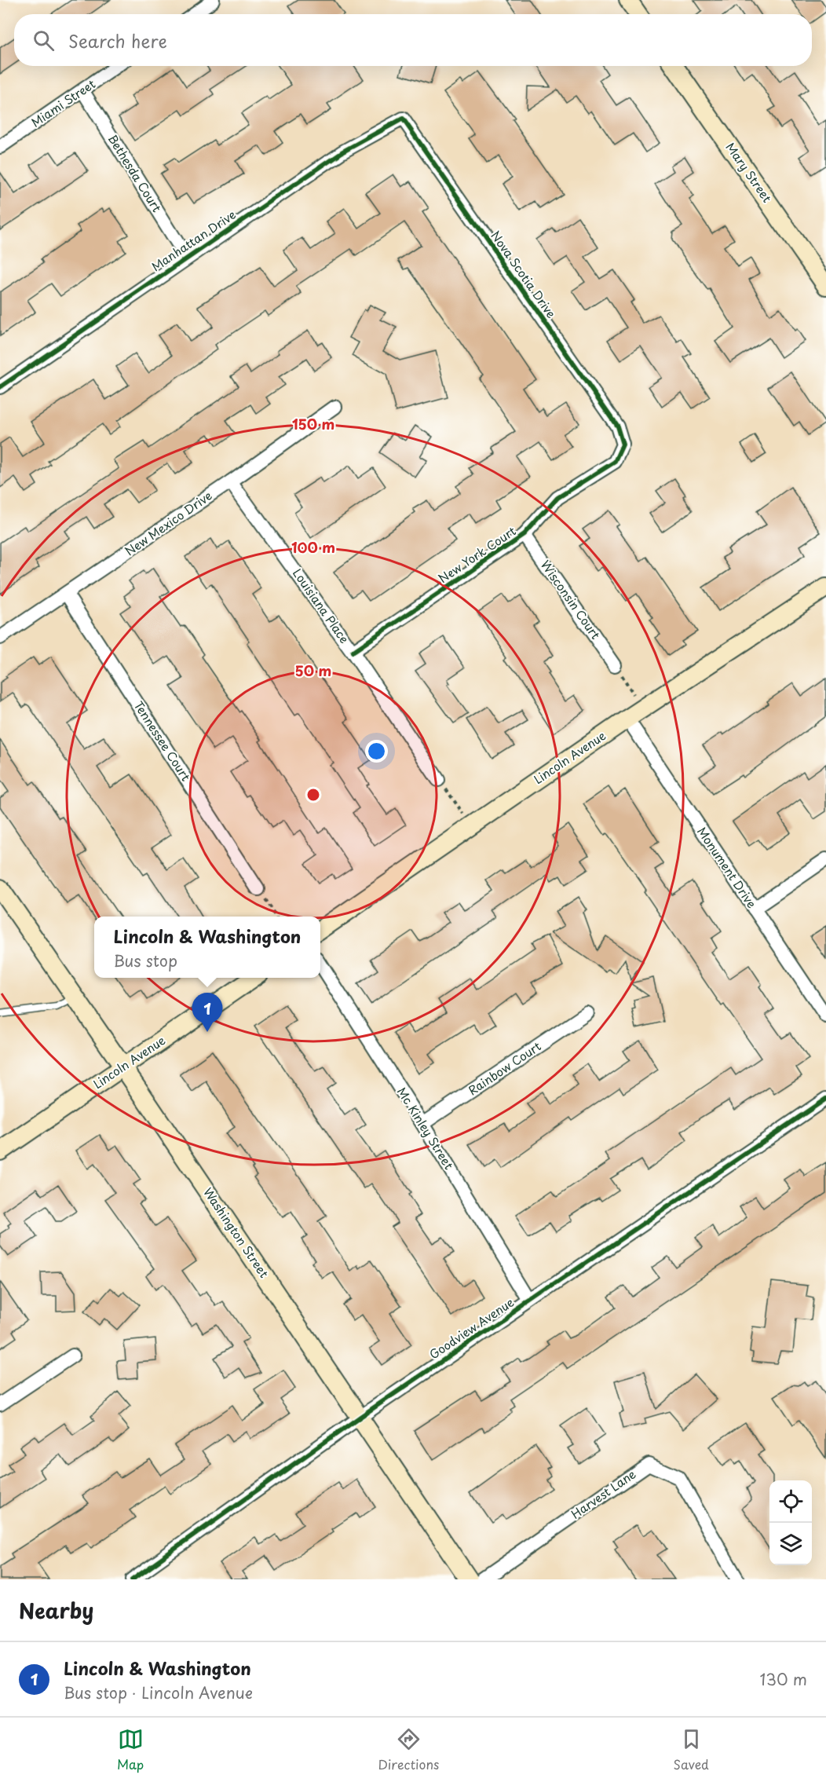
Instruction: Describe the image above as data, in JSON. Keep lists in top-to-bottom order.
{
  "streets": {
    "street": [
      "Miami Street",
      "Mary Street",
      "Bethesda Court",
      "Manhattan Drive",
      "Nova Scotia Drive",
      "New Mexico Drive",
      "New York Court",
      "Wisconsin Court",
      "Louisiana Place",
      "Tennessee Court",
      "Lincoln Avenue",
      "Monument Drive",
      "Rainbow Court",
      "Mc Kinley Street",
      "Washington Street",
      "Goodview Avenue",
      "Harvest Lane"
    ]
  },
  "crossings": [
    ["Miami Street", "Bethesda Court"],
    ["Bethesda Court", "Manhattan Drive"],
    ["Manhattan Drive", "Nova Scotia Drive"],
    ["Nova Scotia Drive", "New York Court"],
    ["New Mexico Drive", "Louisiana Place"],
    ["New Mexico Drive", "Tennessee Court"],
    ["New York Court", "Wisconsin Court"],
    ["New York Court", "Louisiana Place"],
    ["Lincoln Avenue", "Monument Drive"],
    ["Lincoln Avenue", "Washington Street"],
    ["Rainbow Court", "Mc Kinley Street"],
    ["Mc Kinley Street", "Goodview Avenue"],
    ["Washington Street", "Goodview Avenue"]
  ],
  "page": {
    "search": "Search here",
    "popup": ["Lincoln & Washington", "Bus stop"],
    "pins": "1",
    "heading": "Nearby",
    "list": [
      {
        "mark": "1",
        "name": "Lincoln & Washington",
        "note": "Bus stop · Lincoln Avenue",
        "value": "130 m"
      }
    ],
    "nav": ["Map", "Directions", "Saved"]
  },
  "rings": ["150 m", "100 m", "50 m"]
}
